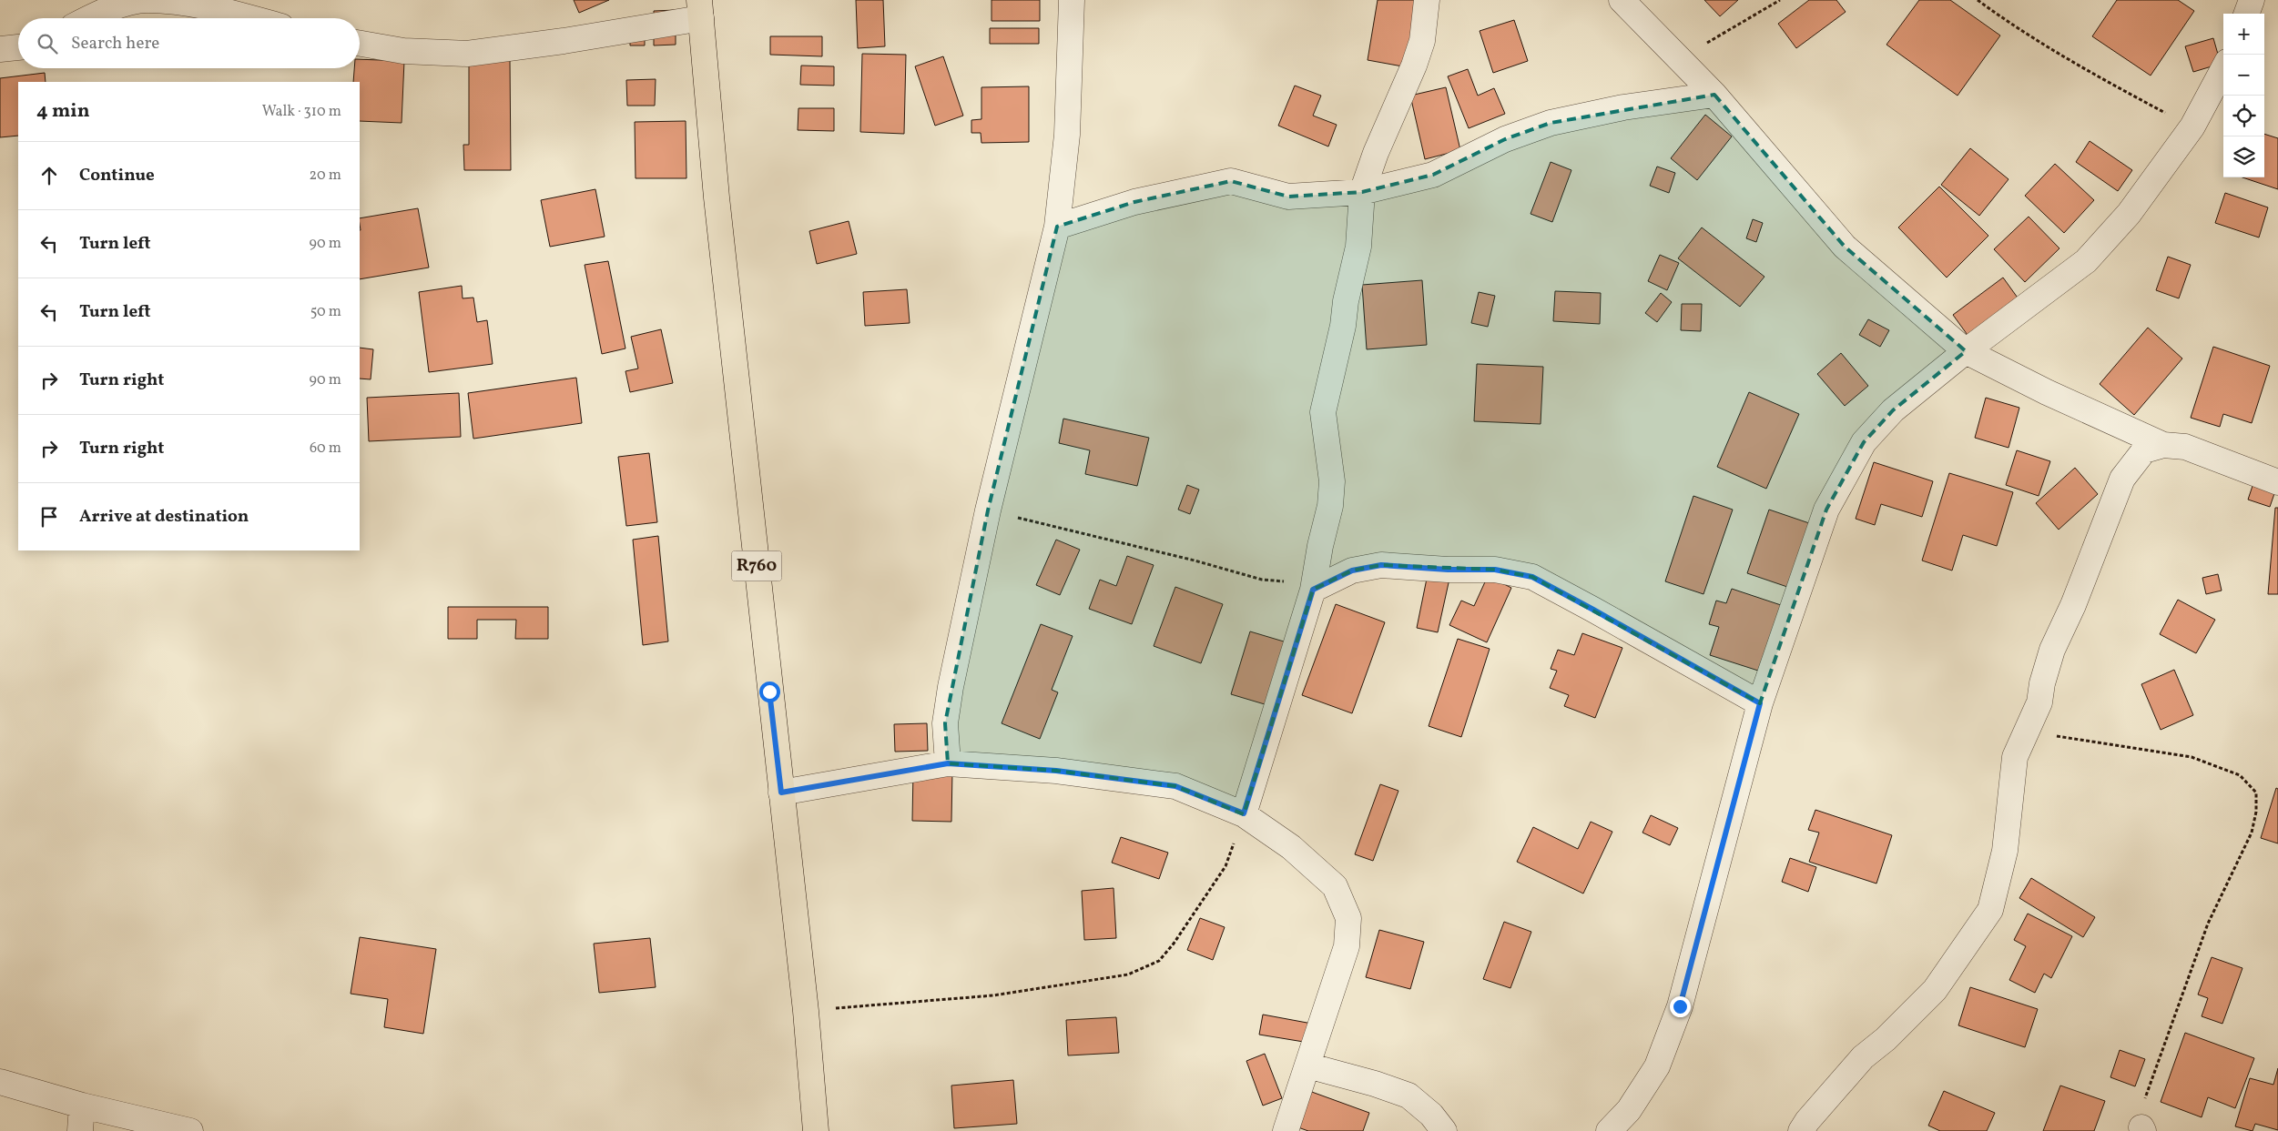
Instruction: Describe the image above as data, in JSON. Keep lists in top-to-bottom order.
{
  "streets": {
    "main road": ["R760"]
  },
  "page": {
    "map_buttons": ["+", "−"],
    "search": "Search here",
    "heading": ["4 min", "Walk · 310 m"],
    "list": [
      ["Continue", "20 m"],
      ["Turn left", "90 m"],
      ["Turn left", "50 m"],
      ["Turn right", "90 m"],
      ["Turn right", "60 m"],
      "Arrive at destination"
    ]
  }
}
